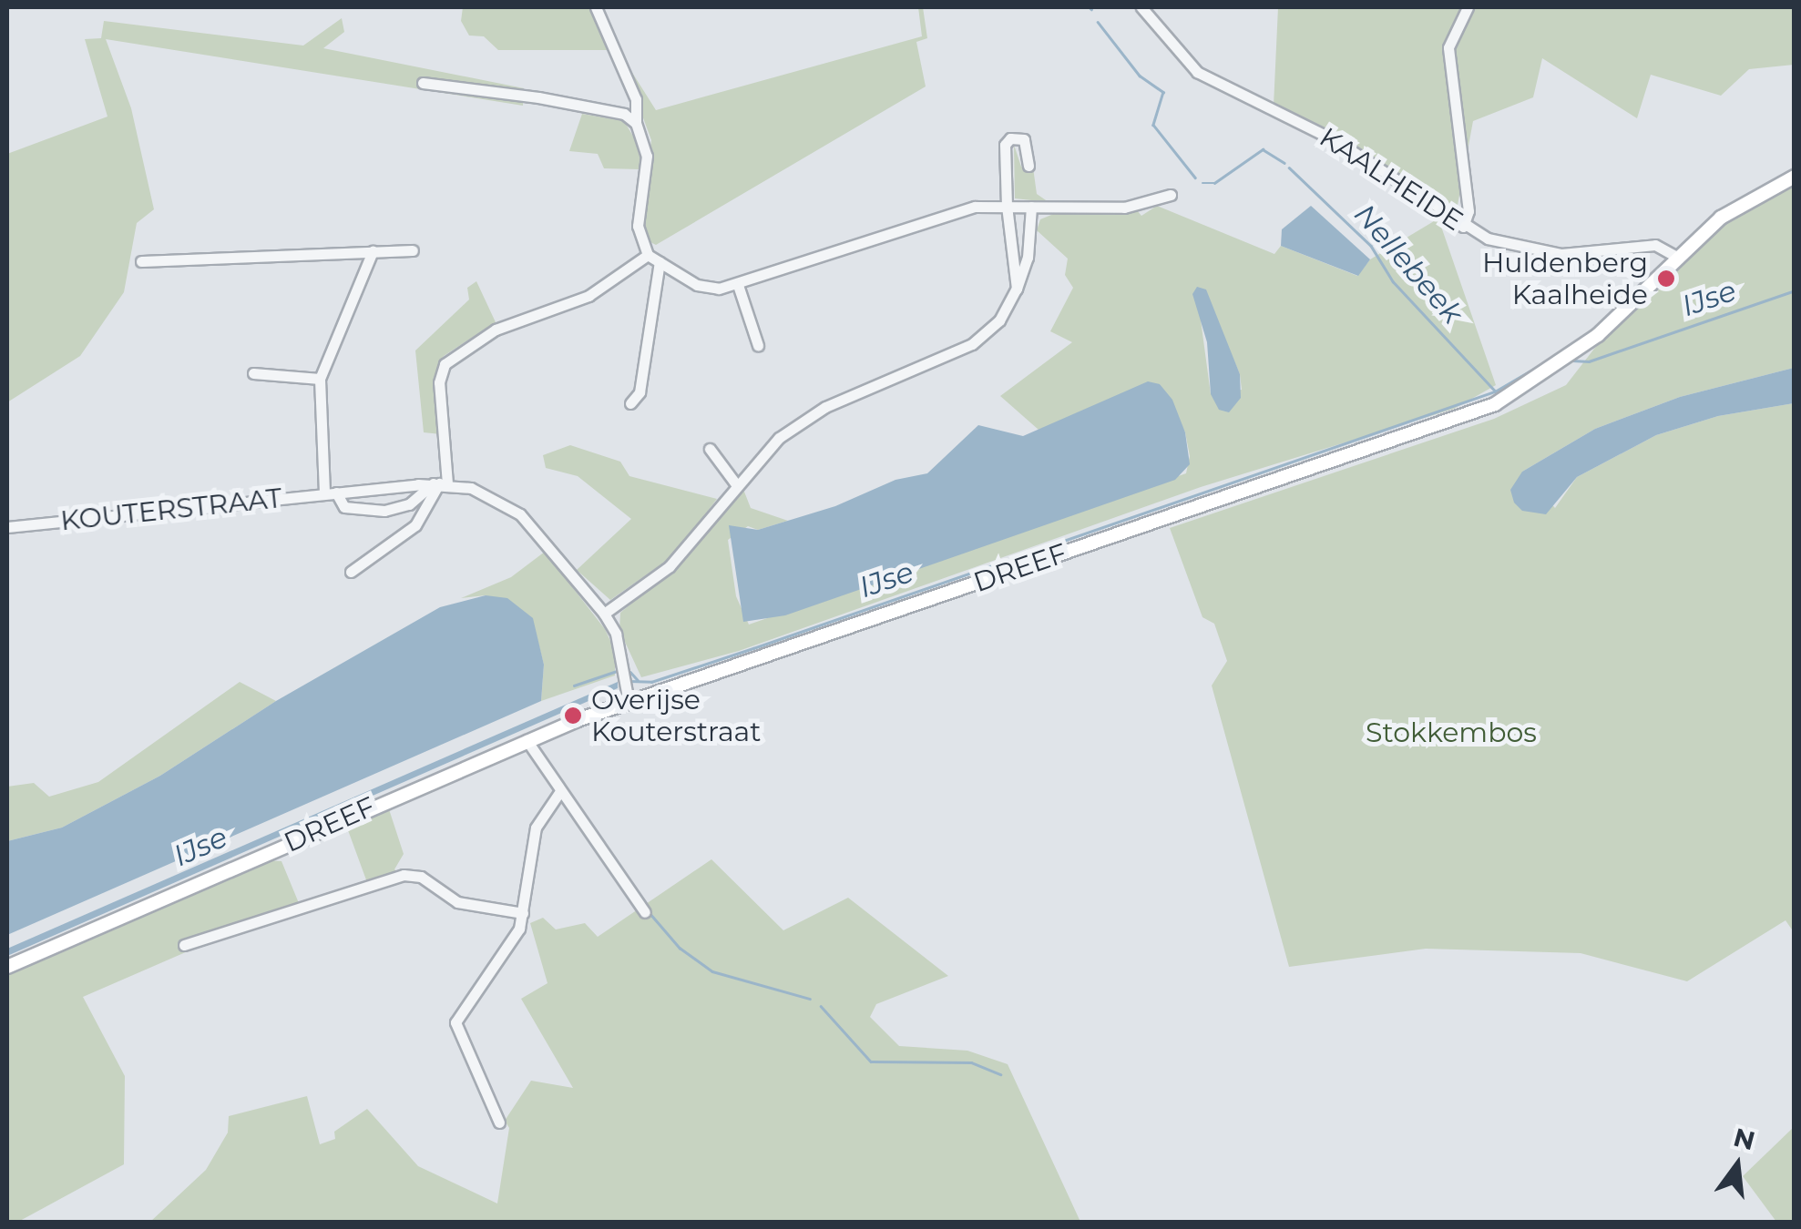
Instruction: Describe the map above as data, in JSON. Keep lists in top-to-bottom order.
{
  "streets": {
    "main road": ["DREEF"],
    "street": ["KAALHEIDE", "KOUTERSTRAAT"]
  },
  "crossings": [
    ["KAALHEIDE", "DREEF"],
    ["KOUTERSTRAAT", "DREEF"]
  ],
  "water": ["Nellebeek", "IJse"],
  "parks": ["Stokkembos"],
  "places": ["Huldenberg Kaalheide", "Overijse Kouterstraat"],
  "north": "top"
}
